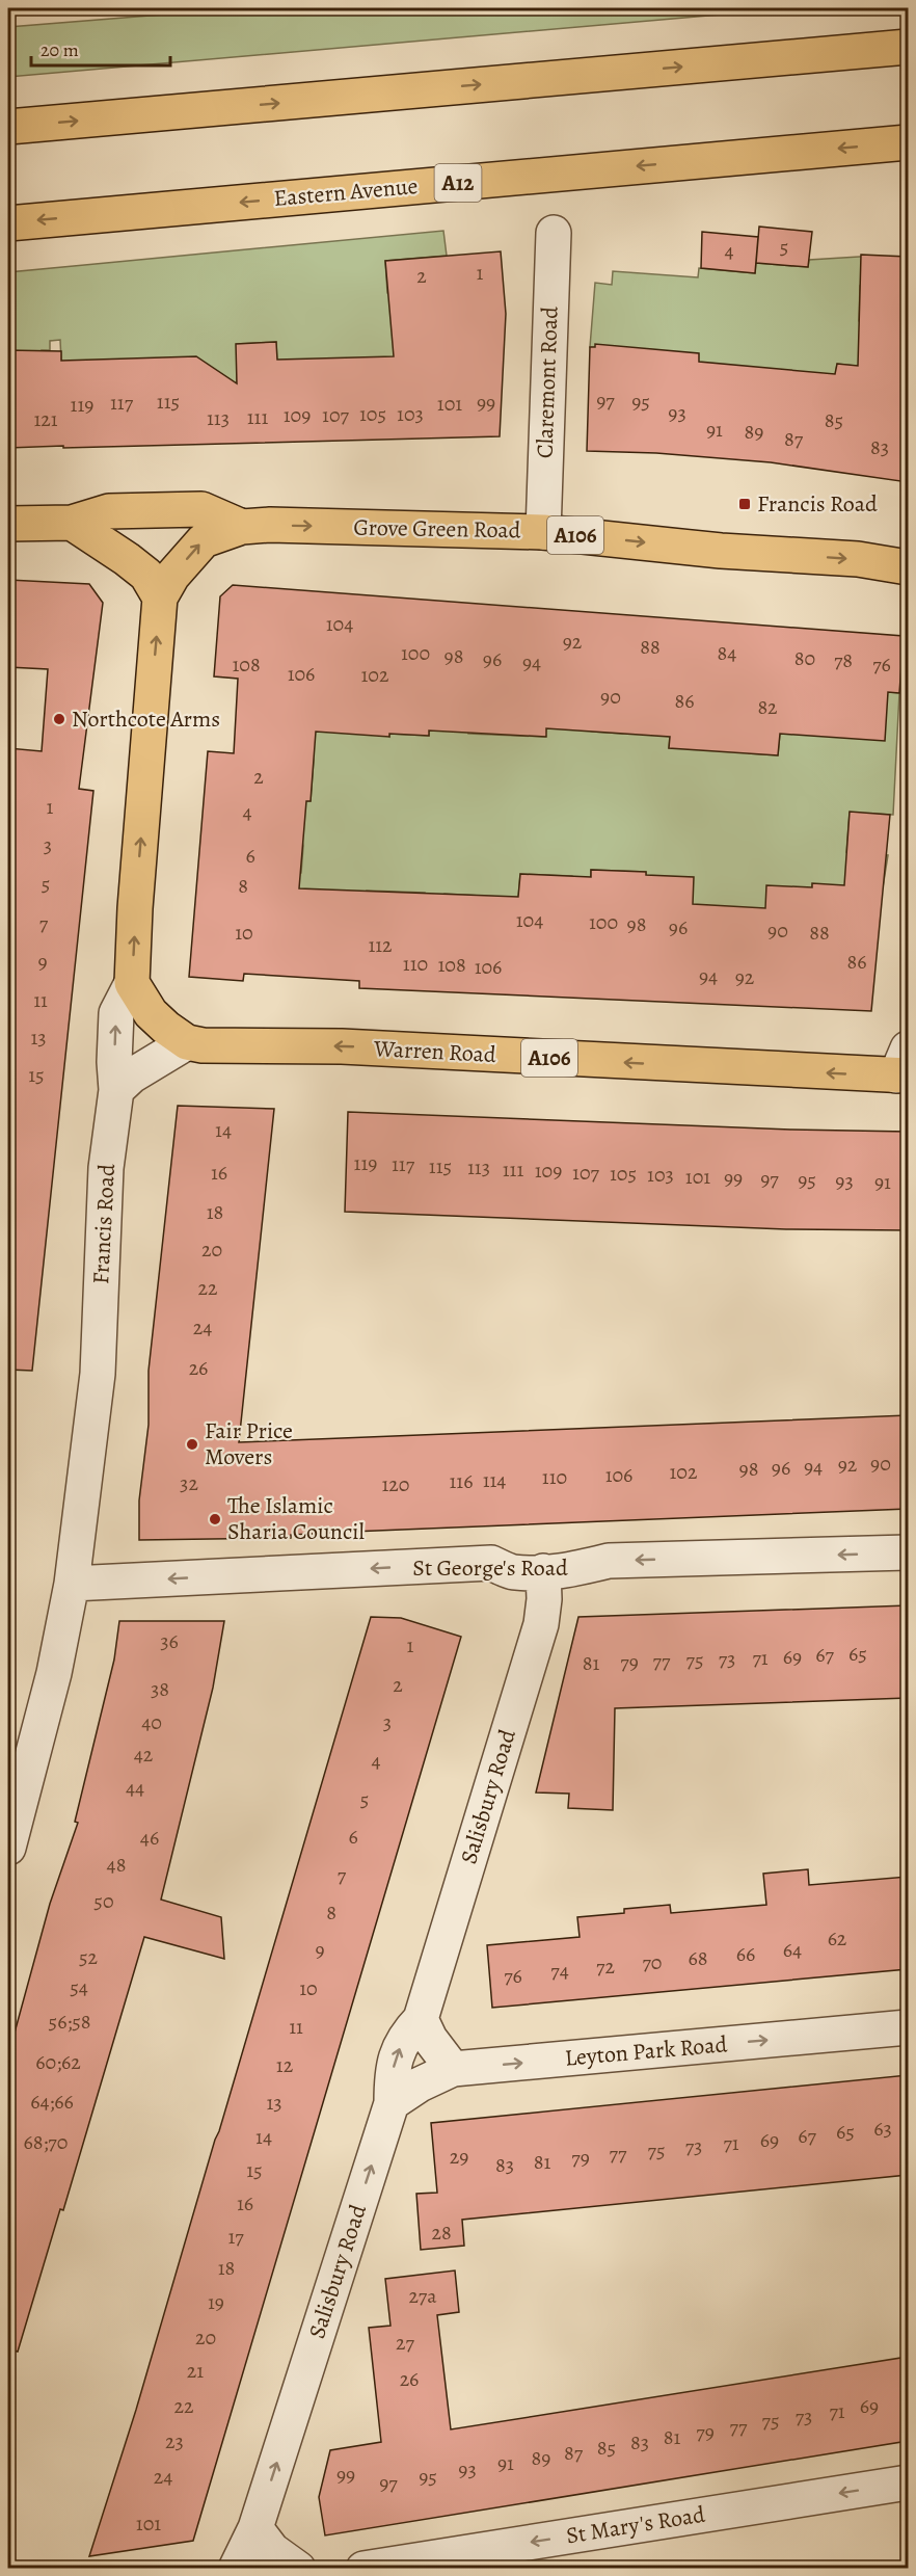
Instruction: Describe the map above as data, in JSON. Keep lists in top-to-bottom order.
{
  "streets": {
    "main road": [
      "A12",
      "Eastern Avenue",
      "Grove Green Road",
      "A106",
      "Warren Road",
      "Francis Road"
    ],
    "street": [
      "Claremont Road",
      "St George's Road",
      "Salisbury Road",
      "Leyton Park Road",
      "St Mary's Road"
    ]
  },
  "crossings": [
    ["Claremont Road", "Grove Green Road"],
    ["Grove Green Road", "Francis Road"],
    ["Warren Road", "Francis Road"],
    ["Francis Road", "St George's Road"],
    ["St George's Road", "Salisbury Road"],
    ["Salisbury Road", "Leyton Park Road"]
  ],
  "one_way": [
    "Grove Green Road",
    "Warren Road",
    "Francis Road",
    "St George's Road",
    "Salisbury Road",
    "Leyton Park Road",
    "St Mary's Road"
  ],
  "places": {
    "transit": ["Francis Road"],
    "other": ["Northcote Arms", "Fair Price Movers", "The Islamic Sharia Council"]
  },
  "house_numbers": [
    "5",
    "4",
    "1",
    "2",
    "97",
    "115",
    "95",
    "117",
    "99",
    "101",
    "119",
    "93",
    "105",
    "103",
    "109",
    "107",
    "111",
    "113",
    "121",
    "85",
    "91",
    "89",
    "87",
    "83",
    "104",
    "92",
    "88",
    "100",
    "84",
    "98",
    "80",
    "96",
    "78",
    "94",
    "108",
    "76",
    "106",
    "102",
    "90",
    "86",
    "82",
    "2",
    "1",
    "4",
    "3",
    "6",
    "5",
    "8",
    "104",
    "100",
    "7",
    "98",
    "96",
    "90",
    "10",
    "88",
    "112",
    "9",
    "86",
    "110",
    "108",
    "106",
    "94",
    "92",
    "11",
    "13",
    "15",
    "14",
    "119",
    "117",
    "115",
    "113",
    "111",
    "109",
    "16",
    "107",
    "105",
    "103",
    "101",
    "99",
    "97",
    "95",
    "93",
    "91",
    "18",
    "20",
    "22",
    "24",
    "26",
    "90",
    "92",
    "94",
    "96",
    "98",
    "102",
    "106",
    "110",
    "114",
    "116",
    "32",
    "120",
    "36",
    "1",
    "65",
    "67",
    "69",
    "71",
    "73",
    "75",
    "77",
    "79",
    "81",
    "2",
    "38",
    "40",
    "3",
    "42",
    "4",
    "44",
    "5",
    "6",
    "46",
    "48",
    "7",
    "50",
    "8",
    "62",
    "9",
    "64",
    "66",
    "52",
    "68",
    "70",
    "72",
    "74",
    "76",
    "54",
    "10",
    "56;58",
    "11",
    "60;62",
    "12",
    "64;66",
    "13",
    "63",
    "65",
    "67",
    "14",
    "69",
    "68;70",
    "71",
    "73",
    "75",
    "77",
    "29",
    "79",
    "81",
    "83",
    "15",
    "16",
    "28",
    "17",
    "18",
    "27a",
    "19",
    "20",
    "27",
    "21",
    "26",
    "22",
    "69",
    "71",
    "73",
    "75",
    "77",
    "79",
    "81",
    "23",
    "83",
    "85",
    "87",
    "89",
    "91",
    "93",
    "99",
    "24",
    "95",
    "97",
    "101"
  ],
  "scale_bar": "20 m"
}
